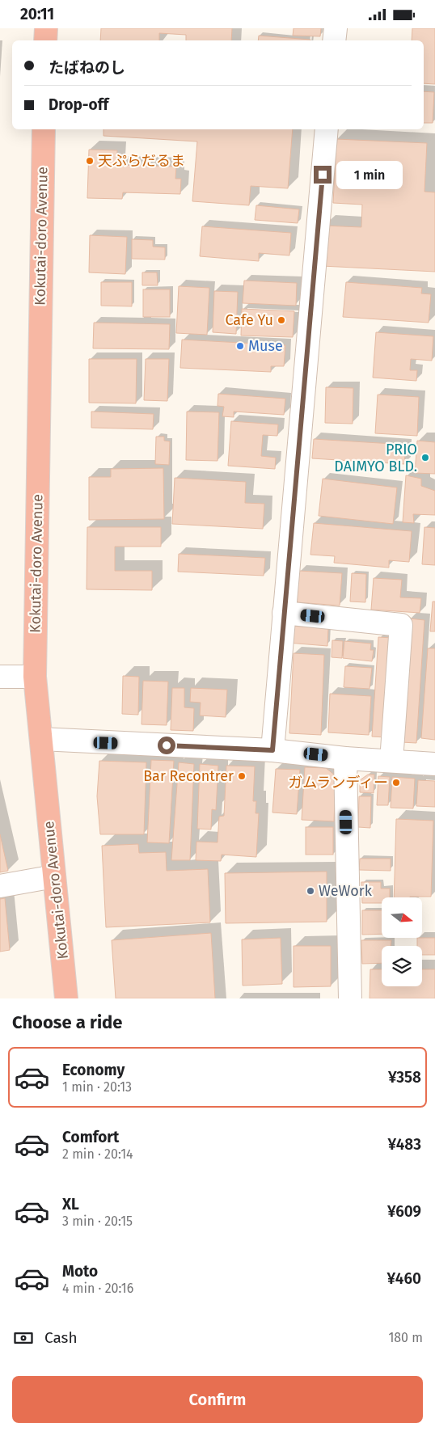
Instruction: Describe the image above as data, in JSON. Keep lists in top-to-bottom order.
{
  "streets": {
    "highway": ["Kokutai-doro Avenue"]
  },
  "places": [
    "天ぷらだるま",
    "Cafe Yu",
    "Muse",
    "PRIO DAIMYO BLD.",
    "Bar Recontrer",
    "ガムランディー",
    "WeWork"
  ],
  "north": "right",
  "page": {
    "status": "20:11",
    "banner": ["たばねのし", "Drop-off"],
    "bubble": "1 min",
    "heading": "Choose a ride",
    "list": [
      {
        "name": "Economy",
        "note": "1 min · 20:13",
        "value": "¥358"
      },
      {
        "name": "Comfort",
        "note": "2 min · 20:14",
        "value": "¥483"
      },
      {
        "name": "XL",
        "note": "3 min · 20:15",
        "value": "¥609"
      },
      {
        "name": "Moto",
        "note": "4 min · 20:16",
        "value": "¥460"
      }
    ],
    "pay": ["Cash", "180 m"],
    "buttons": "Confirm"
  }
}
